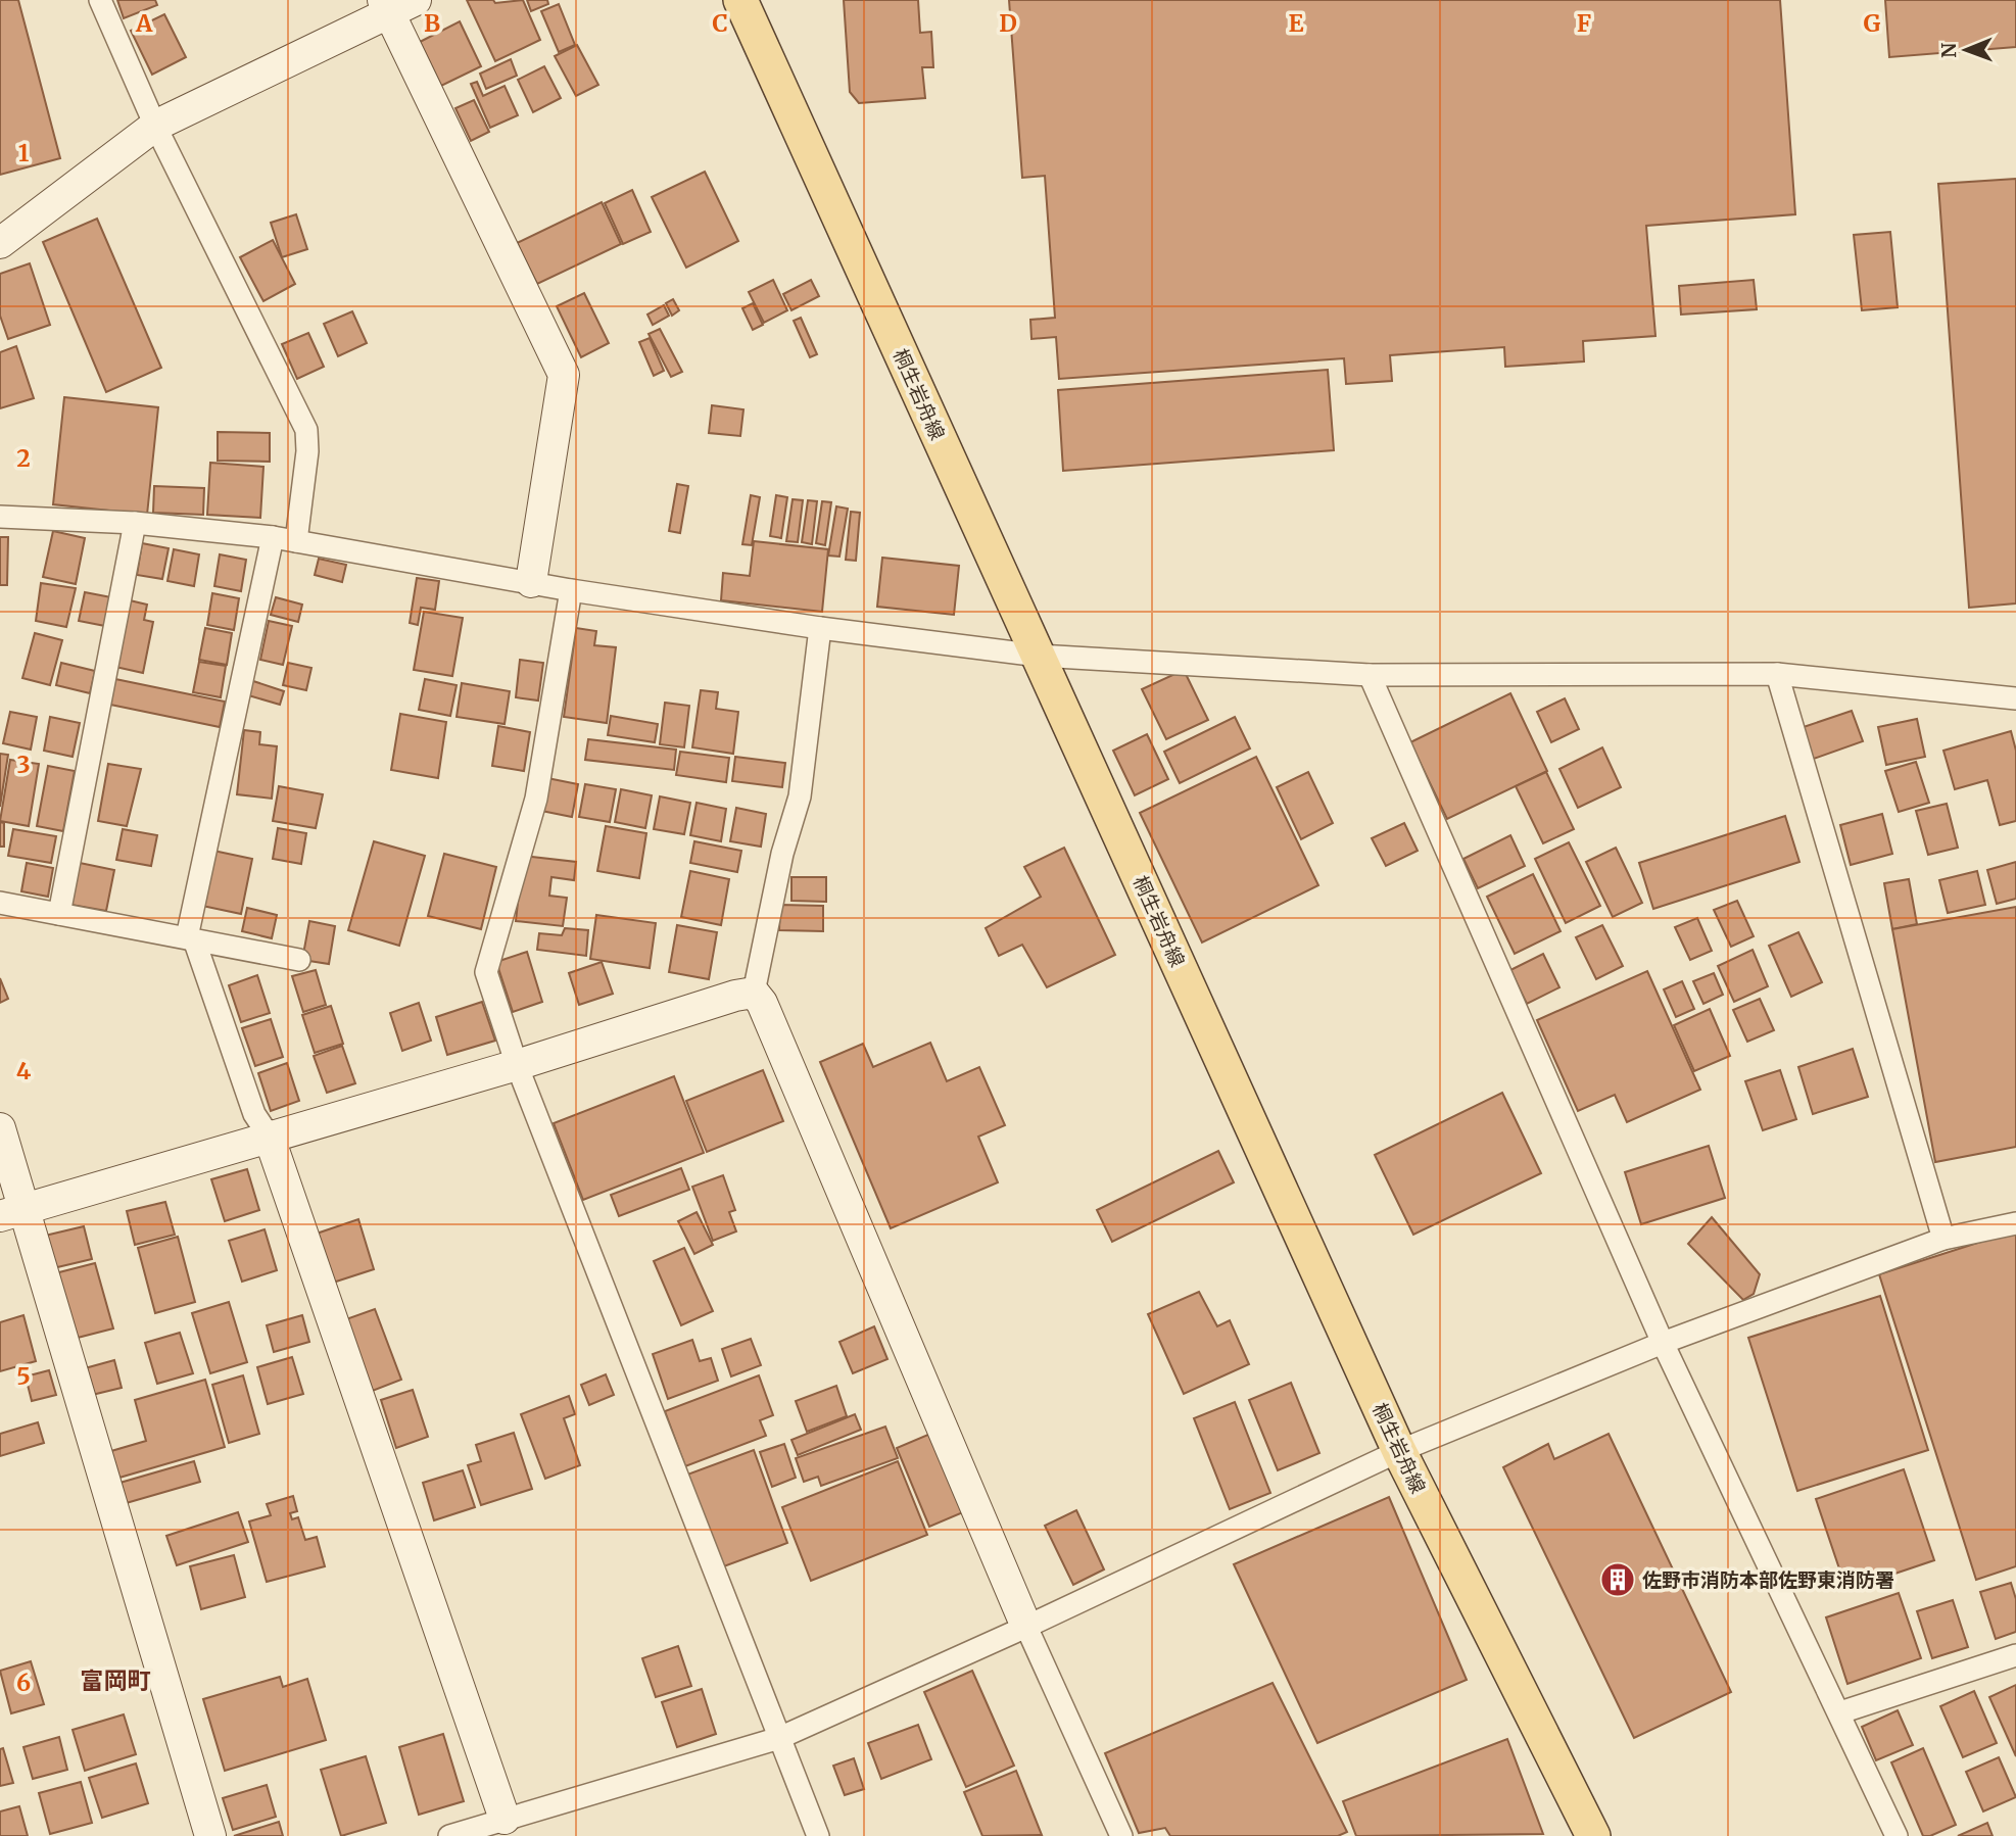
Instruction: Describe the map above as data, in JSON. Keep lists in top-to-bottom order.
{
  "streets": {
    "main road": ["桐生岩舟線"]
  },
  "districts": ["富岡町"],
  "places": {
    "building": ["佐野市消防本部佐野東消防署"]
  },
  "north": "left",
  "grid": {
    "columns": [
      "A",
      "B",
      "C",
      "D",
      "E",
      "F",
      "G"
    ],
    "rows": [
      "1",
      "2",
      "3",
      "4",
      "5",
      "6"
    ]
  }
}
